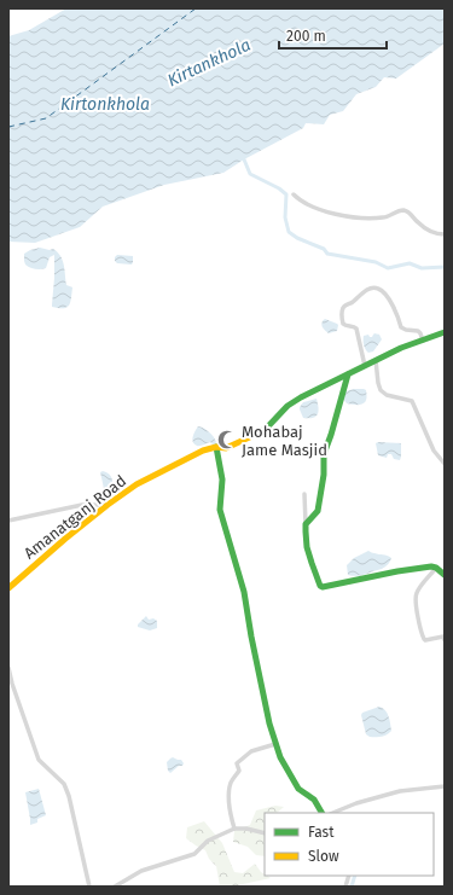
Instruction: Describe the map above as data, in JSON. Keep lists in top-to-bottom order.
{
  "streets": {
    "street": ["Amanatganj Road"]
  },
  "water": ["Kirtankhola", "Kirtonkhola"],
  "places": {
    "mosque": ["Mohabaj Jame Masjid"]
  },
  "legend": ["Fast", "Slow"],
  "scale_bar": "200 m"
}
